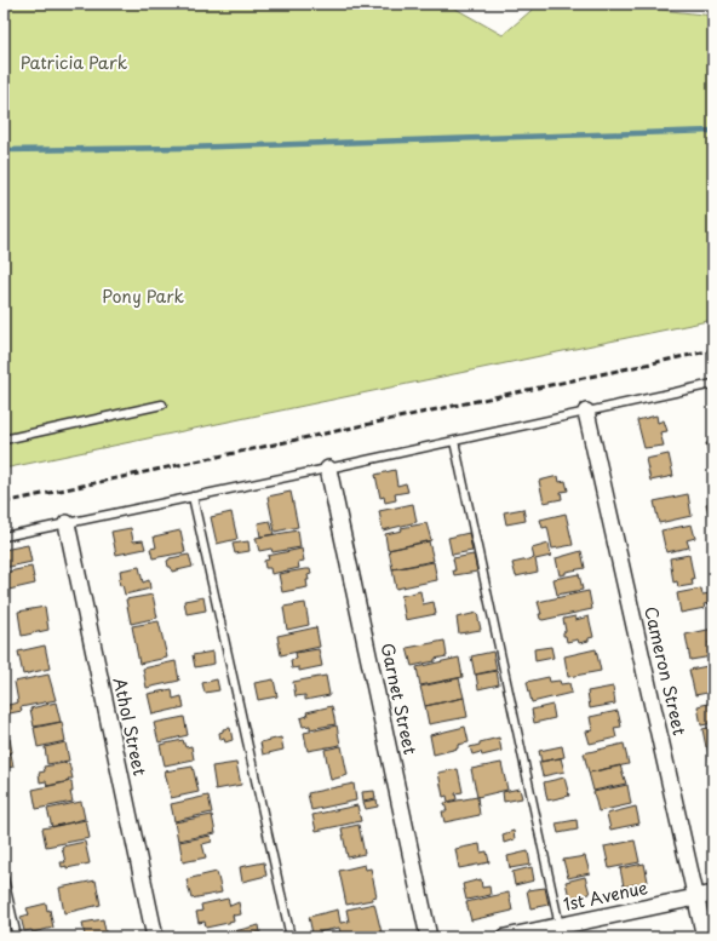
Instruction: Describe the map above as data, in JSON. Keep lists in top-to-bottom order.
{
  "streets": {
    "street": [
      "Cameron Street",
      "Garnet Street",
      "Athol Street",
      "1st Avenue"
    ]
  },
  "crossings": [
    ["Cameron Street", "1st Avenue"]
  ],
  "parks": ["Patricia Park", "Pony Park"]
}
